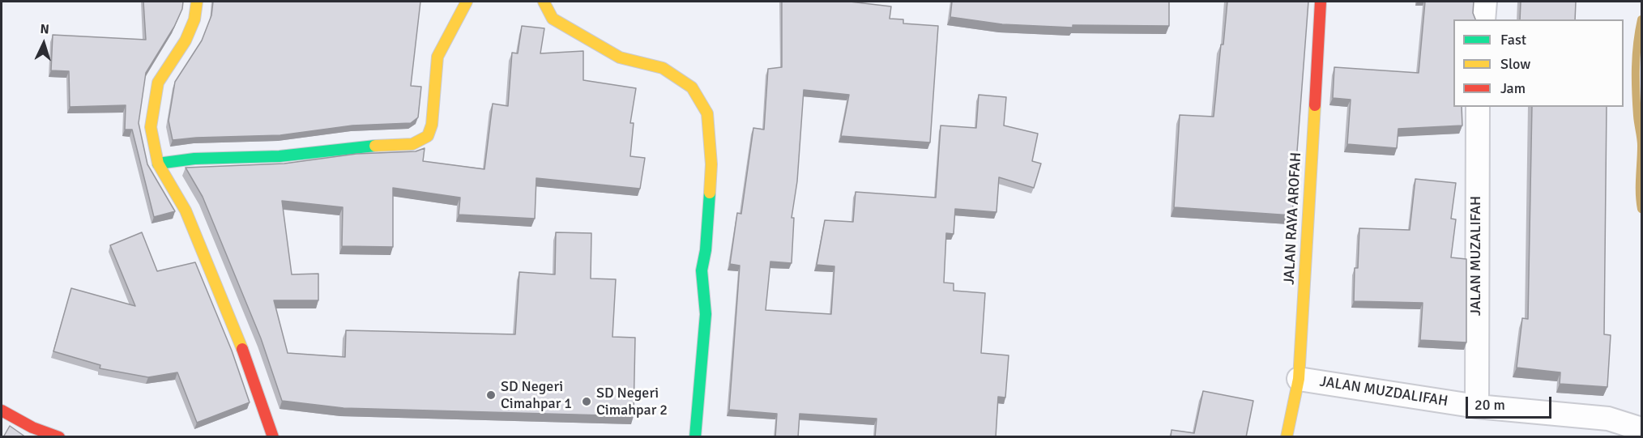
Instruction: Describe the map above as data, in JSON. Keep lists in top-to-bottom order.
{
  "streets": {
    "street": ["JALAN RAYA AROFAH", "JALAN MUZALIFAH", "JALAN MUZDALIFAH"]
  },
  "crossings": [
    ["JALAN RAYA AROFAH", "JALAN MUZDALIFAH"],
    ["JALAN MUZALIFAH", "JALAN MUZDALIFAH"]
  ],
  "places": ["SD Negeri Cimahpar 1", "SD Negeri Cimahpar 2"],
  "legend": ["Fast", "Slow", "Jam"],
  "scale_bar": "20 m",
  "north": "top"
}
